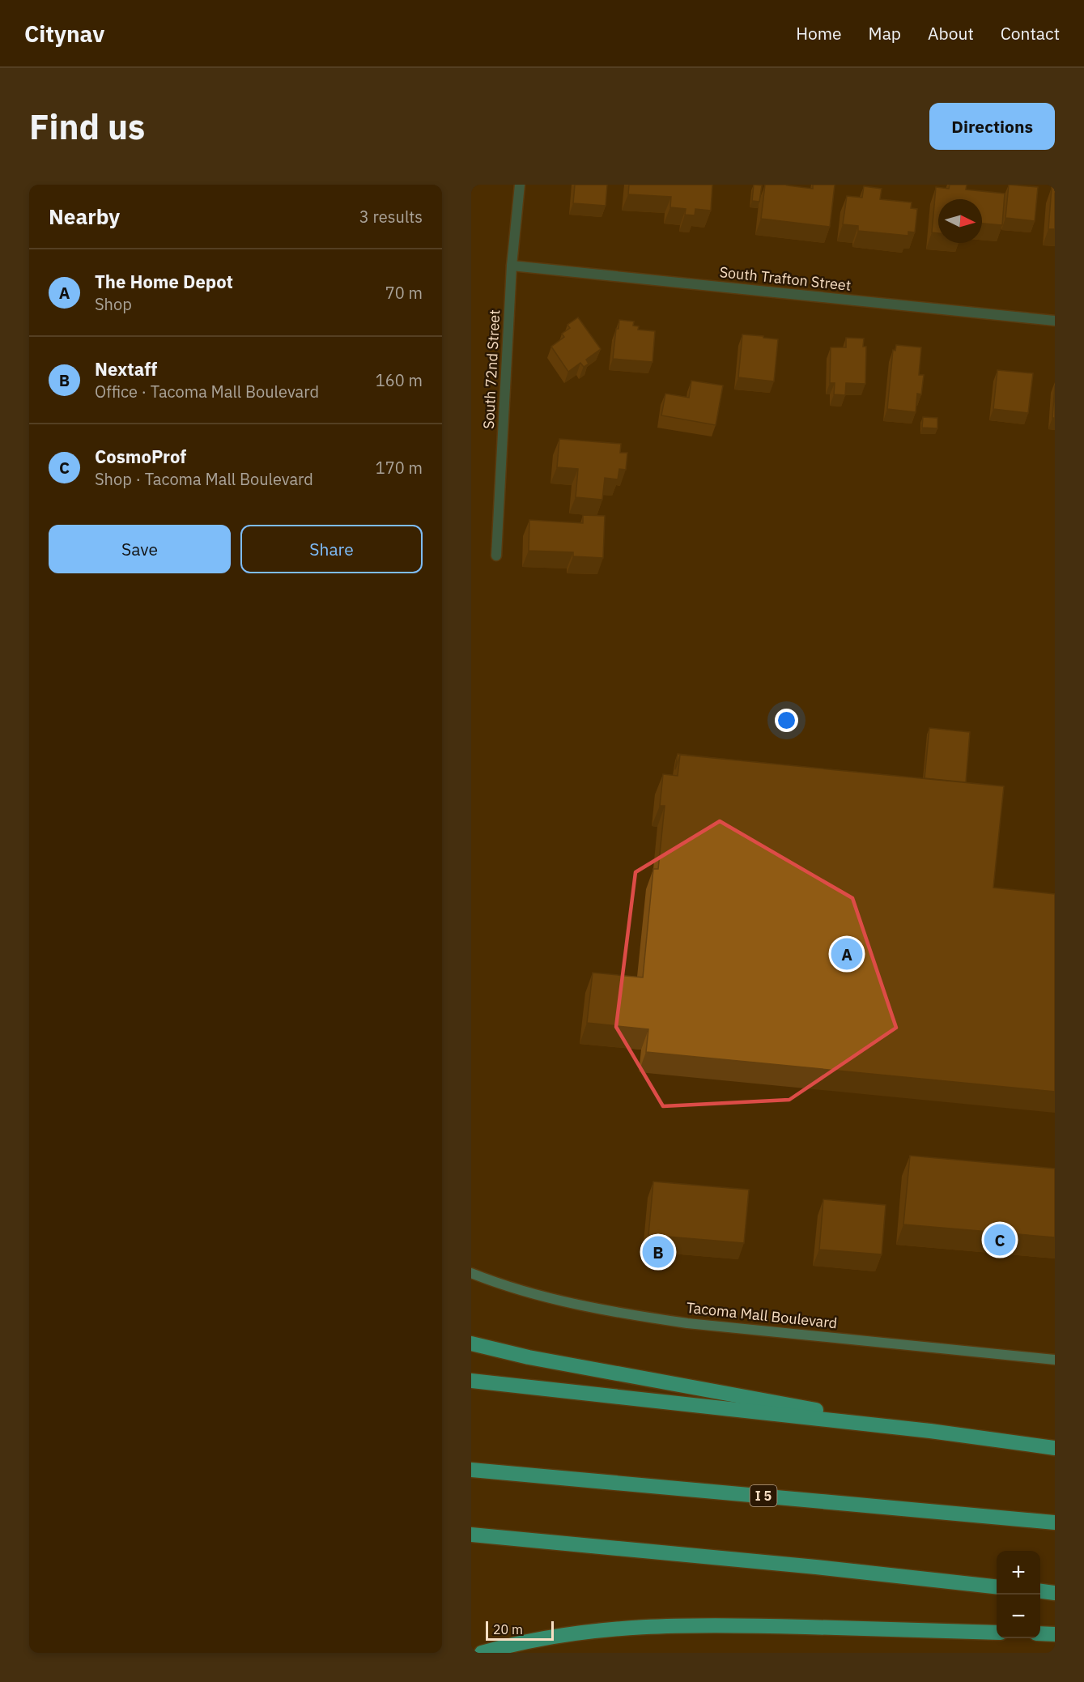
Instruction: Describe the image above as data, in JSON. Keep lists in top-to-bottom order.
{
  "streets": {
    "highway": ["I 5"],
    "main road": ["Tacoma Mall Boulevard"],
    "street": ["South Trafton Street", "South 72nd Street"]
  },
  "crossings": [
    ["South Trafton Street", "South 72nd Street"]
  ],
  "scale_bar": "20 m",
  "north": "right",
  "page": {
    "header": "Citynav",
    "nav": [
      "Home",
      "Map",
      "About",
      "Contact"
    ],
    "buttons": [
      "Directions",
      ["Save", "Share"]
    ],
    "title": "Find us",
    "heading": ["Nearby", "3 results"],
    "list": [
      {
        "mark": "A",
        "name": "The Home Depot",
        "note": "Shop",
        "value": "70 m"
      },
      {
        "mark": "B",
        "name": "Nextaff",
        "note": "Office · Tacoma Mall Boulevard",
        "value": "160 m"
      },
      {
        "mark": "C",
        "name": "CosmoProf",
        "note": "Shop · Tacoma Mall Boulevard",
        "value": "170 m"
      }
    ],
    "pins": ["A", "C", "B"],
    "map_buttons": ["+", "−"],
    "scale": "20 m"
  }
}
